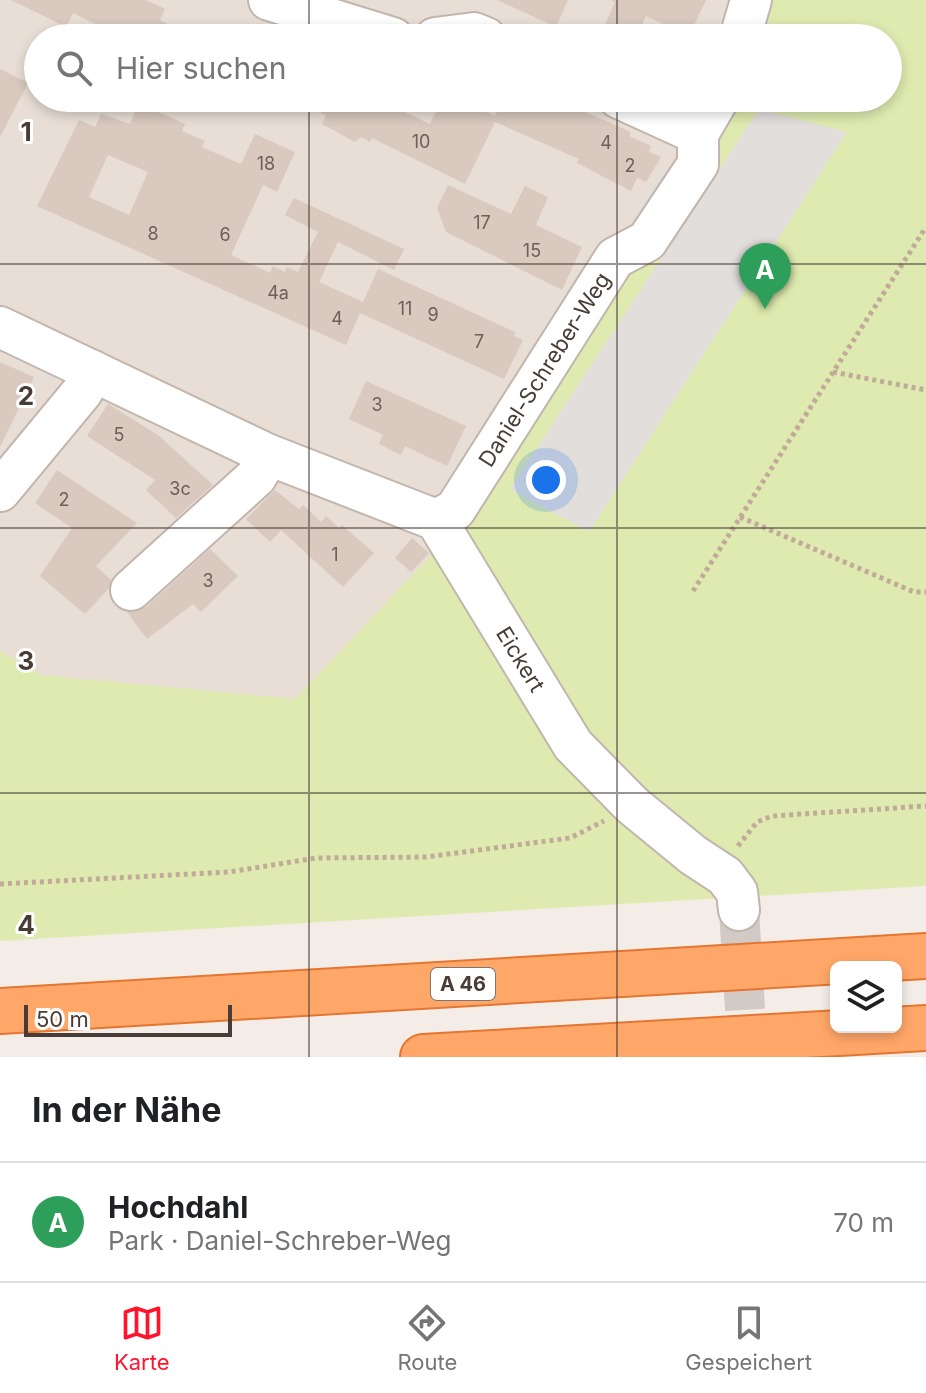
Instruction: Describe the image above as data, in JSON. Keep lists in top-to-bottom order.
{
  "streets": {
    "highway": ["A 46"],
    "street": ["Daniel-Schreber-Weg", "Eickert"]
  },
  "crossings": [
    ["Daniel-Schreber-Weg", "Eickert"]
  ],
  "house_numbers": [
    "10",
    "4",
    "18",
    "2",
    "17",
    "8",
    "6",
    "15",
    "4a",
    "11",
    "9",
    "4",
    "7",
    "3",
    "5",
    "3c",
    "2",
    "1",
    "3"
  ],
  "scale_bar": "50 m",
  "page": {
    "search": "Hier suchen",
    "pins": "A",
    "scale": "50 m",
    "heading": "In der Nähe",
    "list": [
      {
        "mark": "A",
        "name": "Hochdahl",
        "note": "Park · Daniel-Schreber-Weg",
        "value": "70 m"
      }
    ],
    "nav": ["Karte", "Route", "Gespeichert"]
  },
  "grid": {
    "rows": [
      "1",
      "2",
      "3",
      "4"
    ]
  }
}
